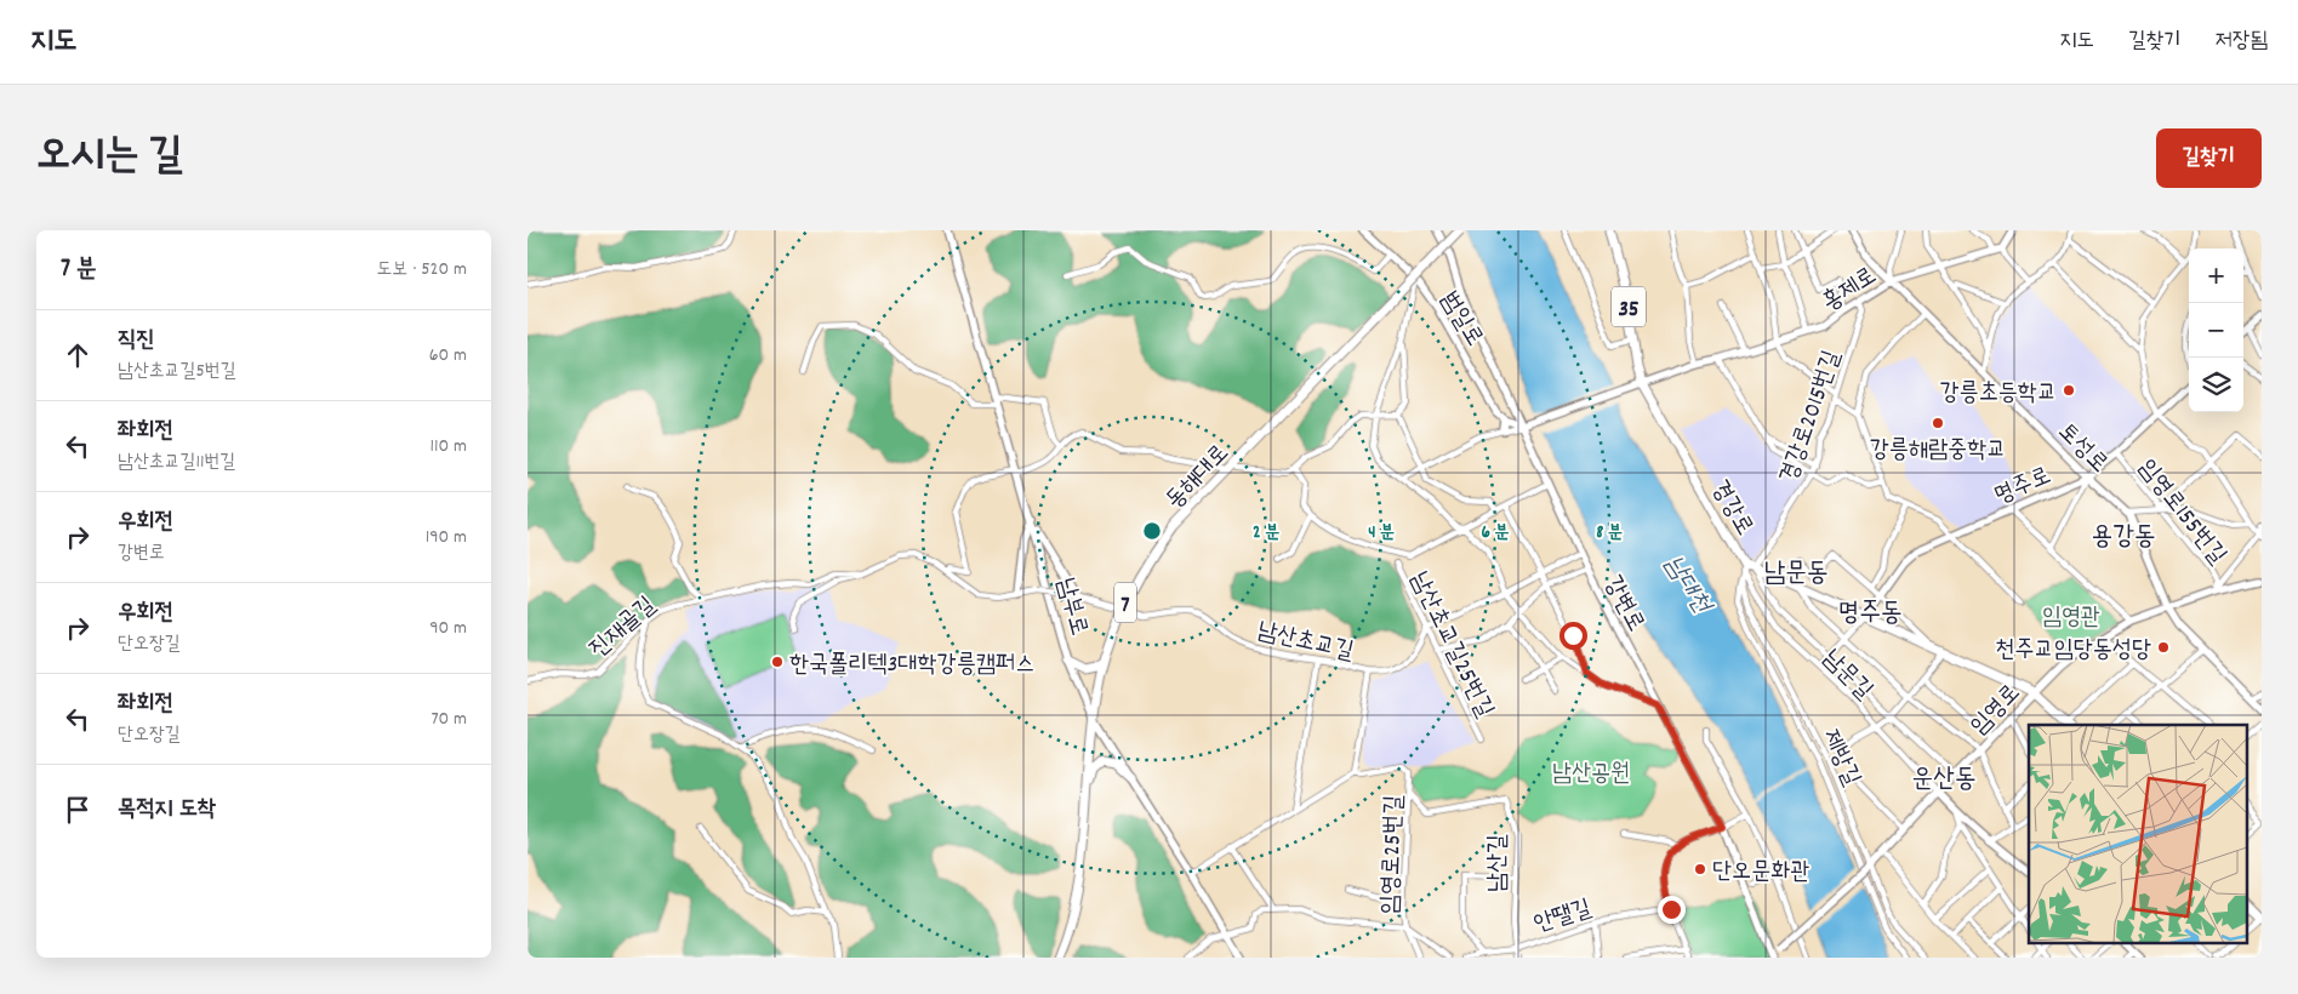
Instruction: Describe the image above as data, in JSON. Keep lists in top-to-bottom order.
{
  "streets": {
    "main road": [
      "35",
      "동해대로",
      "경강로",
      "7"
    ],
    "street": [
      "홍제로",
      "범일로",
      "경강로2015번길",
      "토성로",
      "명주로",
      "임영로155번길",
      "강변로",
      "남부로",
      "진재골길",
      "남산초교길",
      "남산초교길25번길",
      "남문길",
      "임영로",
      "제방길",
      "임영로25번길",
      "남산길",
      "안땔길"
    ]
  },
  "crossings": [
    ["홍제로", "경강로2015번길"],
    ["홍제로", "토성로"],
    ["홍제로", "경강로"],
    ["홍제로", "강변로"],
    ["경강로2015번길", "경강로"],
    ["경강로2015번길", "남문길"],
    ["토성로", "명주로"],
    ["토성로", "임영로"],
    ["동해대로", "남부로"],
    ["명주로", "경강로"],
    ["명주로", "임영로155번길"],
    ["경강로", "남문길"],
    ["경강로", "임영로"],
    ["임영로155번길", "임영로"],
    ["강변로", "임영로"],
    ["진재골길", "남산초교길"],
    ["남산초교길", "남산초교길25번길"],
    ["남문길", "임영로"],
    ["임영로", "제방길"],
    ["임영로25번길", "남산길"],
    ["남산길", "안땔길"]
  ],
  "districts": [
    "용강동",
    "남문동",
    "명주동",
    "운산동"
  ],
  "water": ["남대천"],
  "parks": ["임영관", "남산공원"],
  "places": [
    "강릉초등학교",
    "강릉해람중학교",
    "천주교임당동성당",
    "한국폴리텍3대학강릉캠퍼스",
    "단오문화관"
  ],
  "page": {
    "header": "지도",
    "nav": ["지도", "길찾기", "저장됨"],
    "title": "오시는 길",
    "buttons": "길찾기",
    "heading": ["7 분", "도보 · 520 m"],
    "map_buttons": ["+", "−"],
    "list": [
      ["직진", "남산초교길5번길", "60 m"],
      ["좌회전", "남산초교길11번길", "110 m"],
      ["우회전", "강변로", "190 m"],
      ["우회전", "단오장길", "90 m"],
      ["좌회전", "단오장길", "70 m"],
      "목적지 도착"
    ]
  },
  "rings": [
    "2 분",
    "4 분",
    "6 분",
    "8 분"
  ]
}
